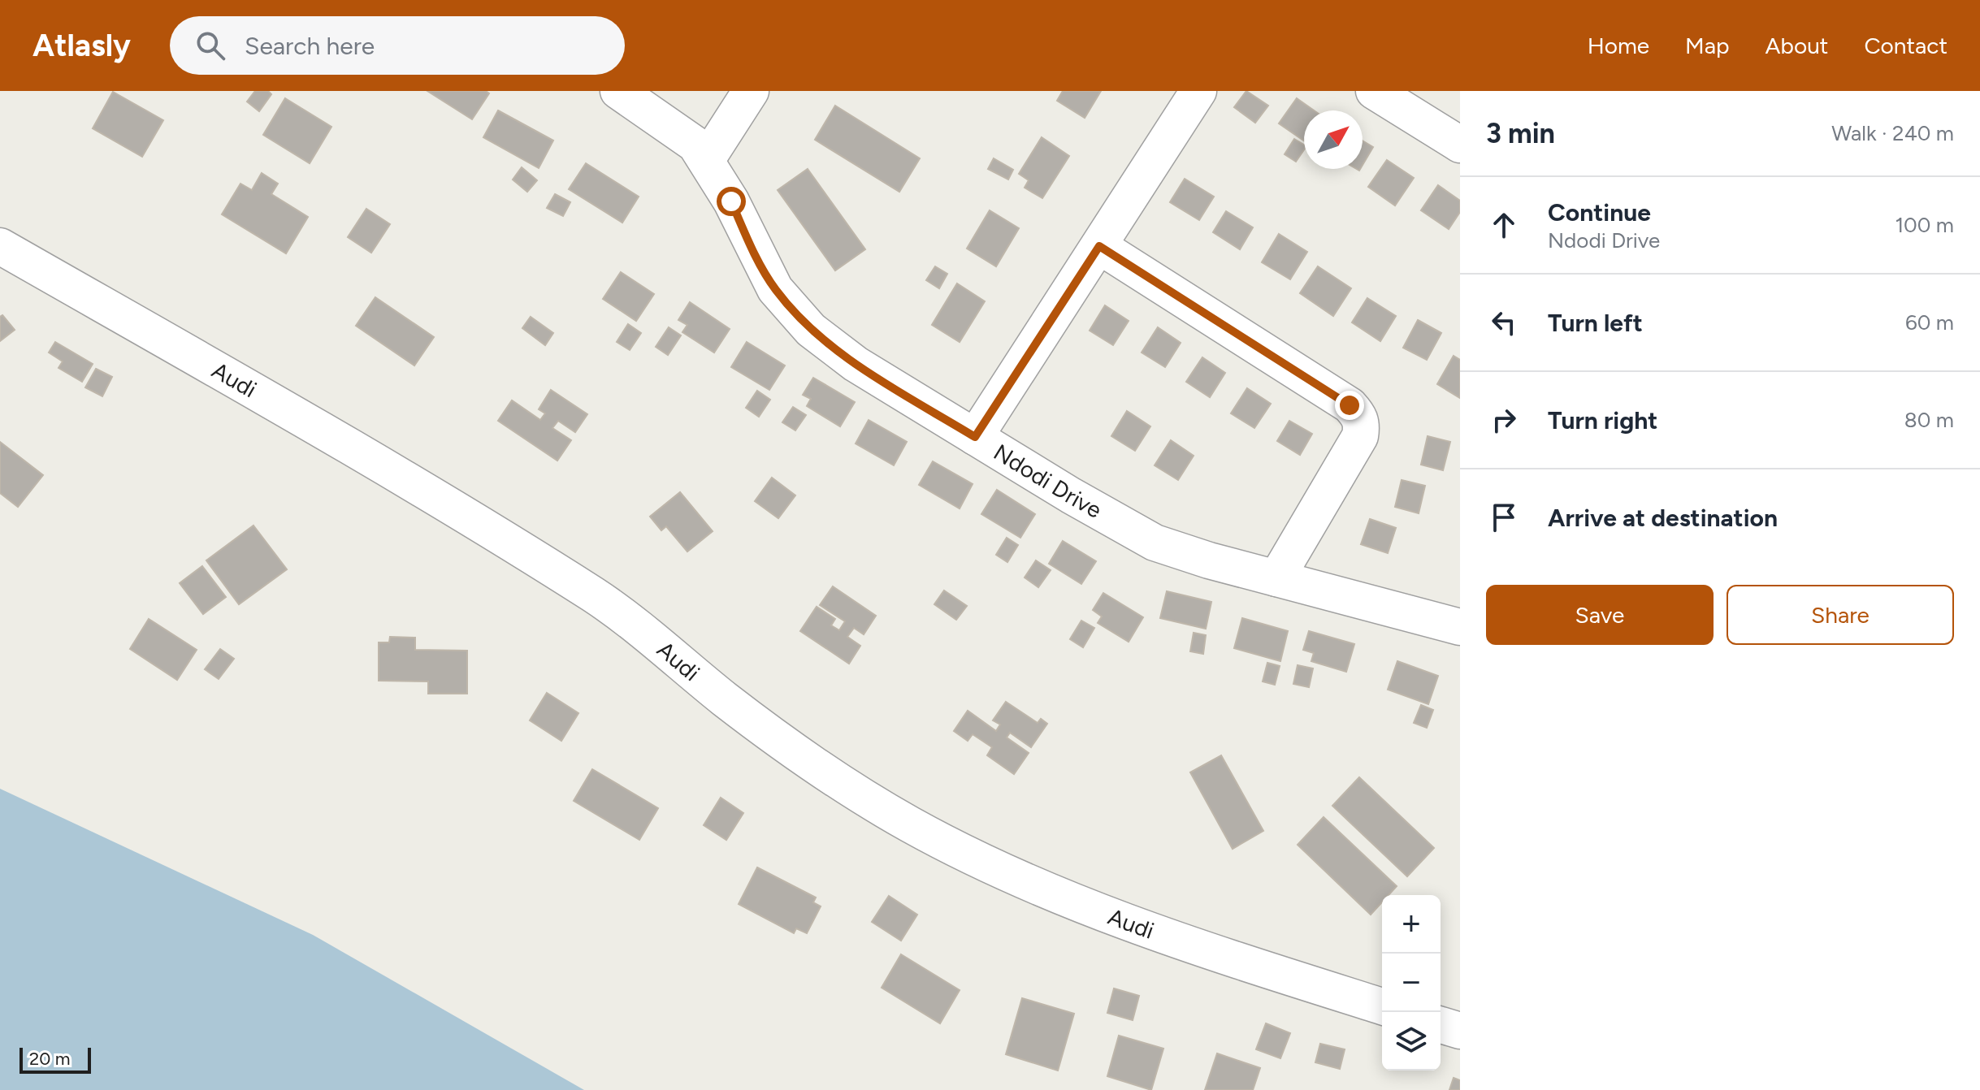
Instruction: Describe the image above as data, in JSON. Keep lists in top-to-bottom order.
{
  "streets": {
    "street": ["Audi", "Ndodi Drive"]
  },
  "scale_bar": "20 m",
  "north": "top right",
  "page": {
    "header": "Atlasly",
    "search": "Search here",
    "nav": [
      "Home",
      "Map",
      "About",
      "Contact"
    ],
    "heading": ["3 min", "Walk · 240 m"],
    "list": [
      ["Continue", "Ndodi Drive", "100 m"],
      ["Turn left", "60 m"],
      ["Turn right", "80 m"],
      "Arrive at destination"
    ],
    "buttons": ["Save", "Share"],
    "map_buttons": ["+", "−"],
    "scale": "20 m"
  }
}
